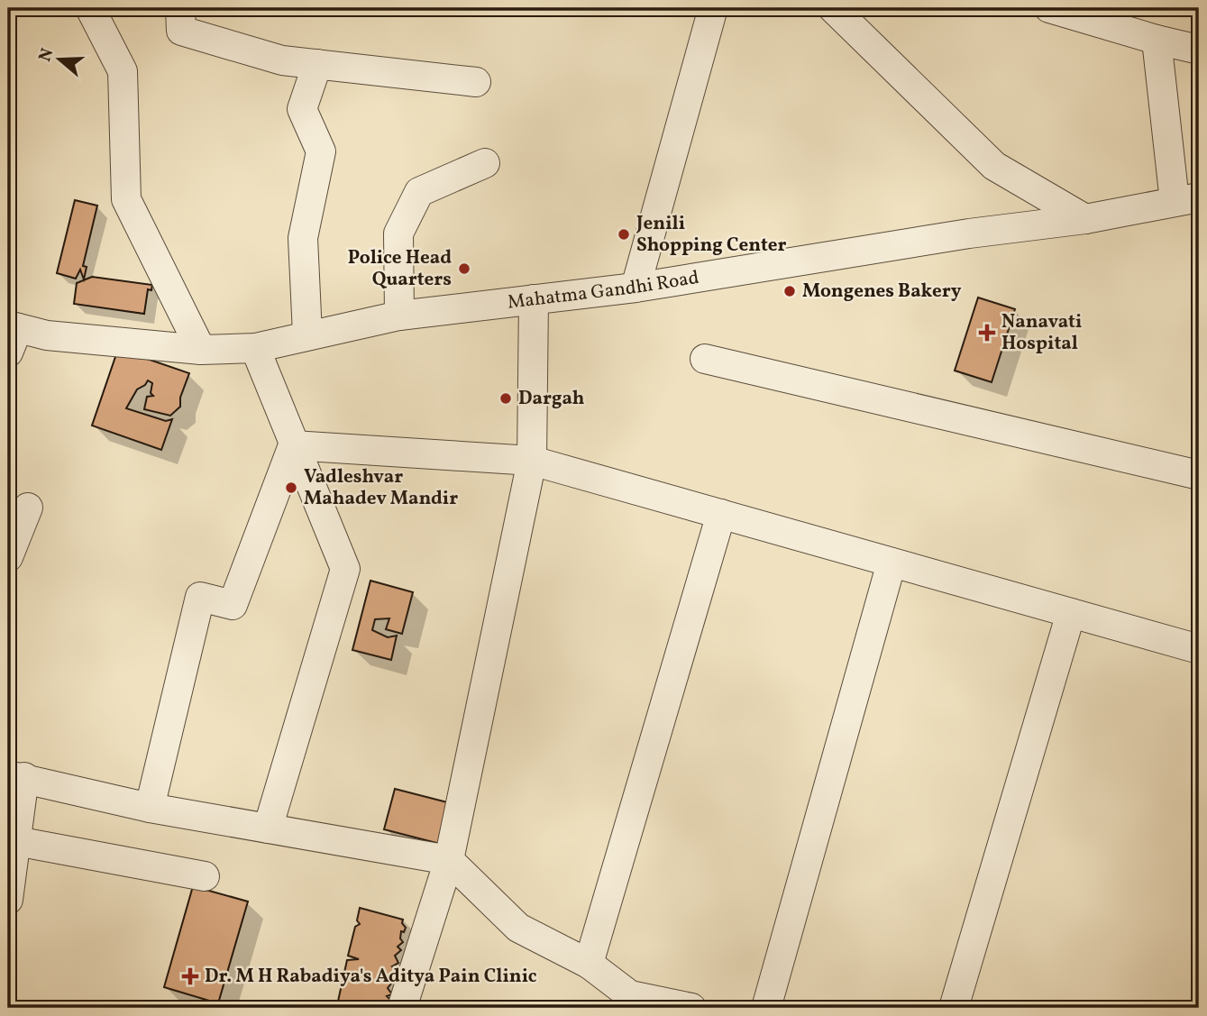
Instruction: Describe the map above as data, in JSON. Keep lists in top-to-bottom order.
{
  "streets": {
    "street": ["Mahatma Gandhi Road"]
  },
  "places": {
    "other": [
      "Jenili Shopping Center",
      "Police Head Quarters",
      "Mongenes Bakery",
      "Dargah",
      "Vadleshvar Mahadev Mandir"
    ],
    "health": ["Nanavati Hospital", "Dr. M H Rabadiya's Aditya Pain Clinic"]
  },
  "north": "left"
}
